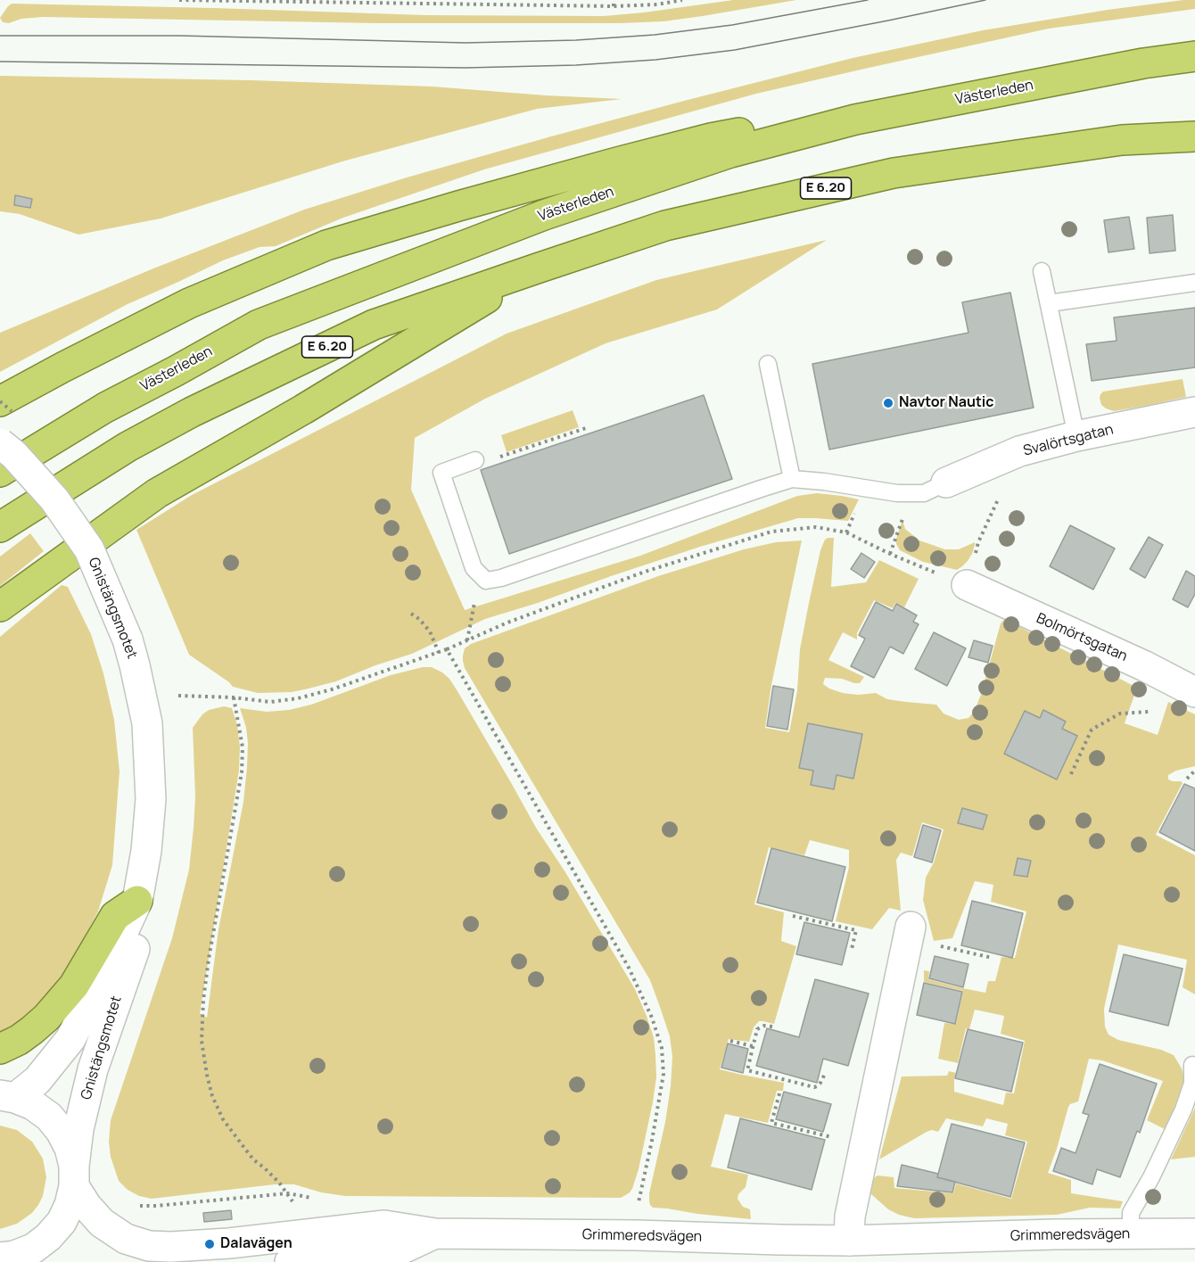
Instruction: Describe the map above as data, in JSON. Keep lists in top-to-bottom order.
{
  "streets": {
    "highway": ["Västerleden", "E 6.20"],
    "street": [
      "Svalörtsgatan",
      "Gnistängsmotet",
      "Bolmörtsgatan",
      "Grimmeredsvägen"
    ]
  },
  "crossings": [
    ["Gnistängsmotet", "Grimmeredsvägen"]
  ],
  "places": ["Navtor Nautic", "Dalavägen"]
}
